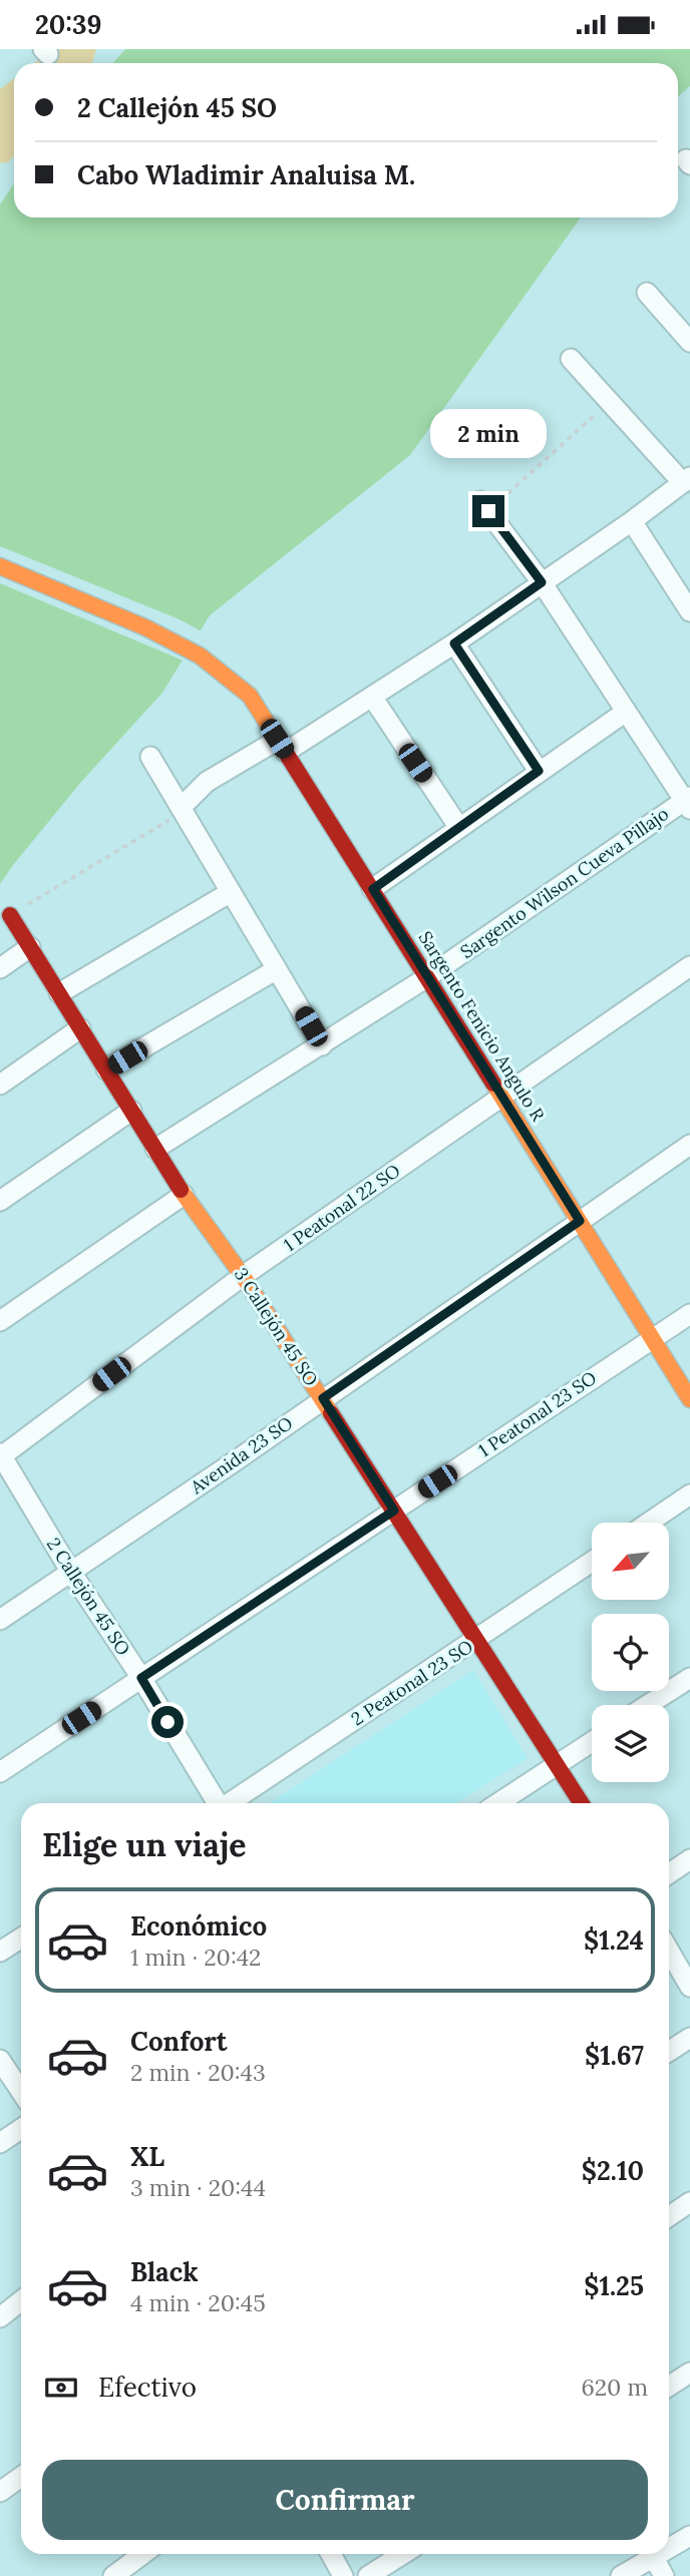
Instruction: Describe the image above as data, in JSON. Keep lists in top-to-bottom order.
{
  "streets": {
    "street": [
      "Sargento Wilson Cueva Pillajo",
      "Sargento Fenicio Angulo R",
      "1 Peatonal 22 SO",
      "3 Callejón 45 SO",
      "1 Peatonal 23 SO",
      "Avenida 23 SO",
      "2 Callejón 45 SO",
      "2 Peatonal 23 SO"
    ]
  },
  "crossings": [
    ["Sargento Wilson Cueva Pillajo", "Sargento Fenicio Angulo R"],
    ["Sargento Wilson Cueva Pillajo", "3 Callejón 45 SO"],
    ["Sargento Fenicio Angulo R", "1 Peatonal 22 SO"],
    ["Sargento Fenicio Angulo R", "1 Peatonal 23 SO"],
    ["Sargento Fenicio Angulo R", "Avenida 23 SO"],
    ["1 Peatonal 22 SO", "3 Callejón 45 SO"],
    ["1 Peatonal 22 SO", "2 Callejón 45 SO"],
    ["3 Callejón 45 SO", "1 Peatonal 23 SO"],
    ["3 Callejón 45 SO", "Avenida 23 SO"],
    ["3 Callejón 45 SO", "2 Peatonal 23 SO"],
    ["1 Peatonal 23 SO", "2 Callejón 45 SO"],
    ["Avenida 23 SO", "2 Callejón 45 SO"]
  ],
  "north": "bottom left",
  "page": {
    "status": "20:39",
    "banner": ["2 Callejón 45 SO", "Cabo Wladimir Analuisa M."],
    "bubble": "2 min",
    "heading": "Elige un viaje",
    "list": [
      {
        "name": "Económico",
        "note": "1 min · 20:42",
        "value": "$1.24"
      },
      {
        "name": "Confort",
        "note": "2 min · 20:43",
        "value": "$1.67"
      },
      {
        "name": "XL",
        "note": "3 min · 20:44",
        "value": "$2.10"
      },
      {
        "name": "Black",
        "note": "4 min · 20:45",
        "value": "$1.25"
      }
    ],
    "pay": ["Efectivo", "620 m"],
    "buttons": "Confirmar"
  }
}
